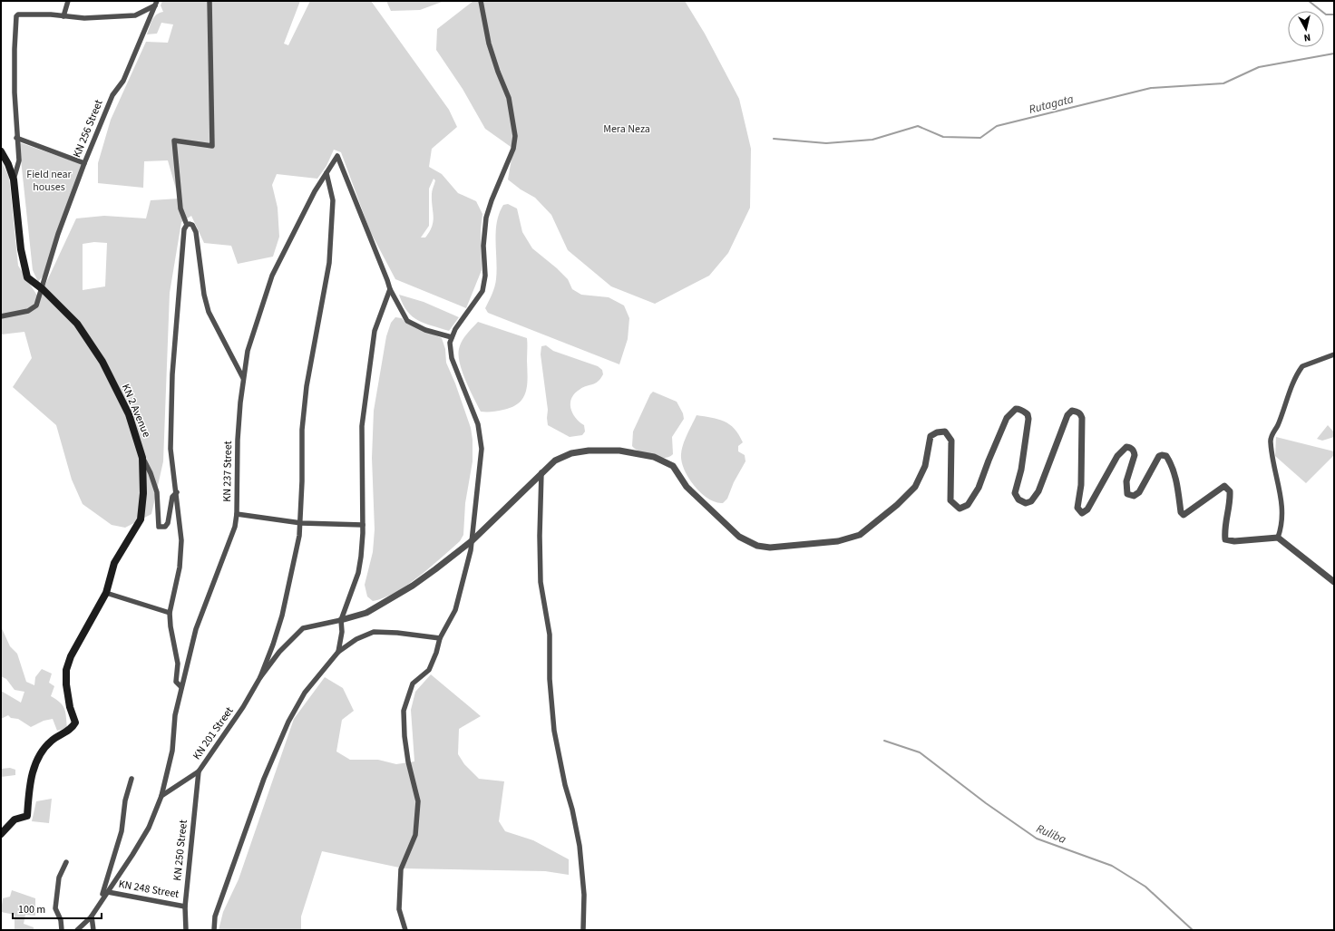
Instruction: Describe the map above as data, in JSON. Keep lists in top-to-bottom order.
{
  "streets": {
    "main road": ["KN 2 Avenue"],
    "street": [
      "KN 256 Street",
      "KN 237 Street",
      "KN 201 Street",
      "KN 250 Street",
      "KN 248 Street"
    ]
  },
  "crossings": [
    ["KN 256 Street", "KN 2 Avenue"],
    ["KN 237 Street", "KN 201 Street"],
    ["KN 201 Street", "KN 250 Street"],
    ["KN 250 Street", "KN 248 Street"]
  ],
  "water": ["Rutagata", "Ruliba"],
  "parks": ["Mera Neza", "Field near houses"],
  "scale_bar": "100 m",
  "north": "bottom"
}
